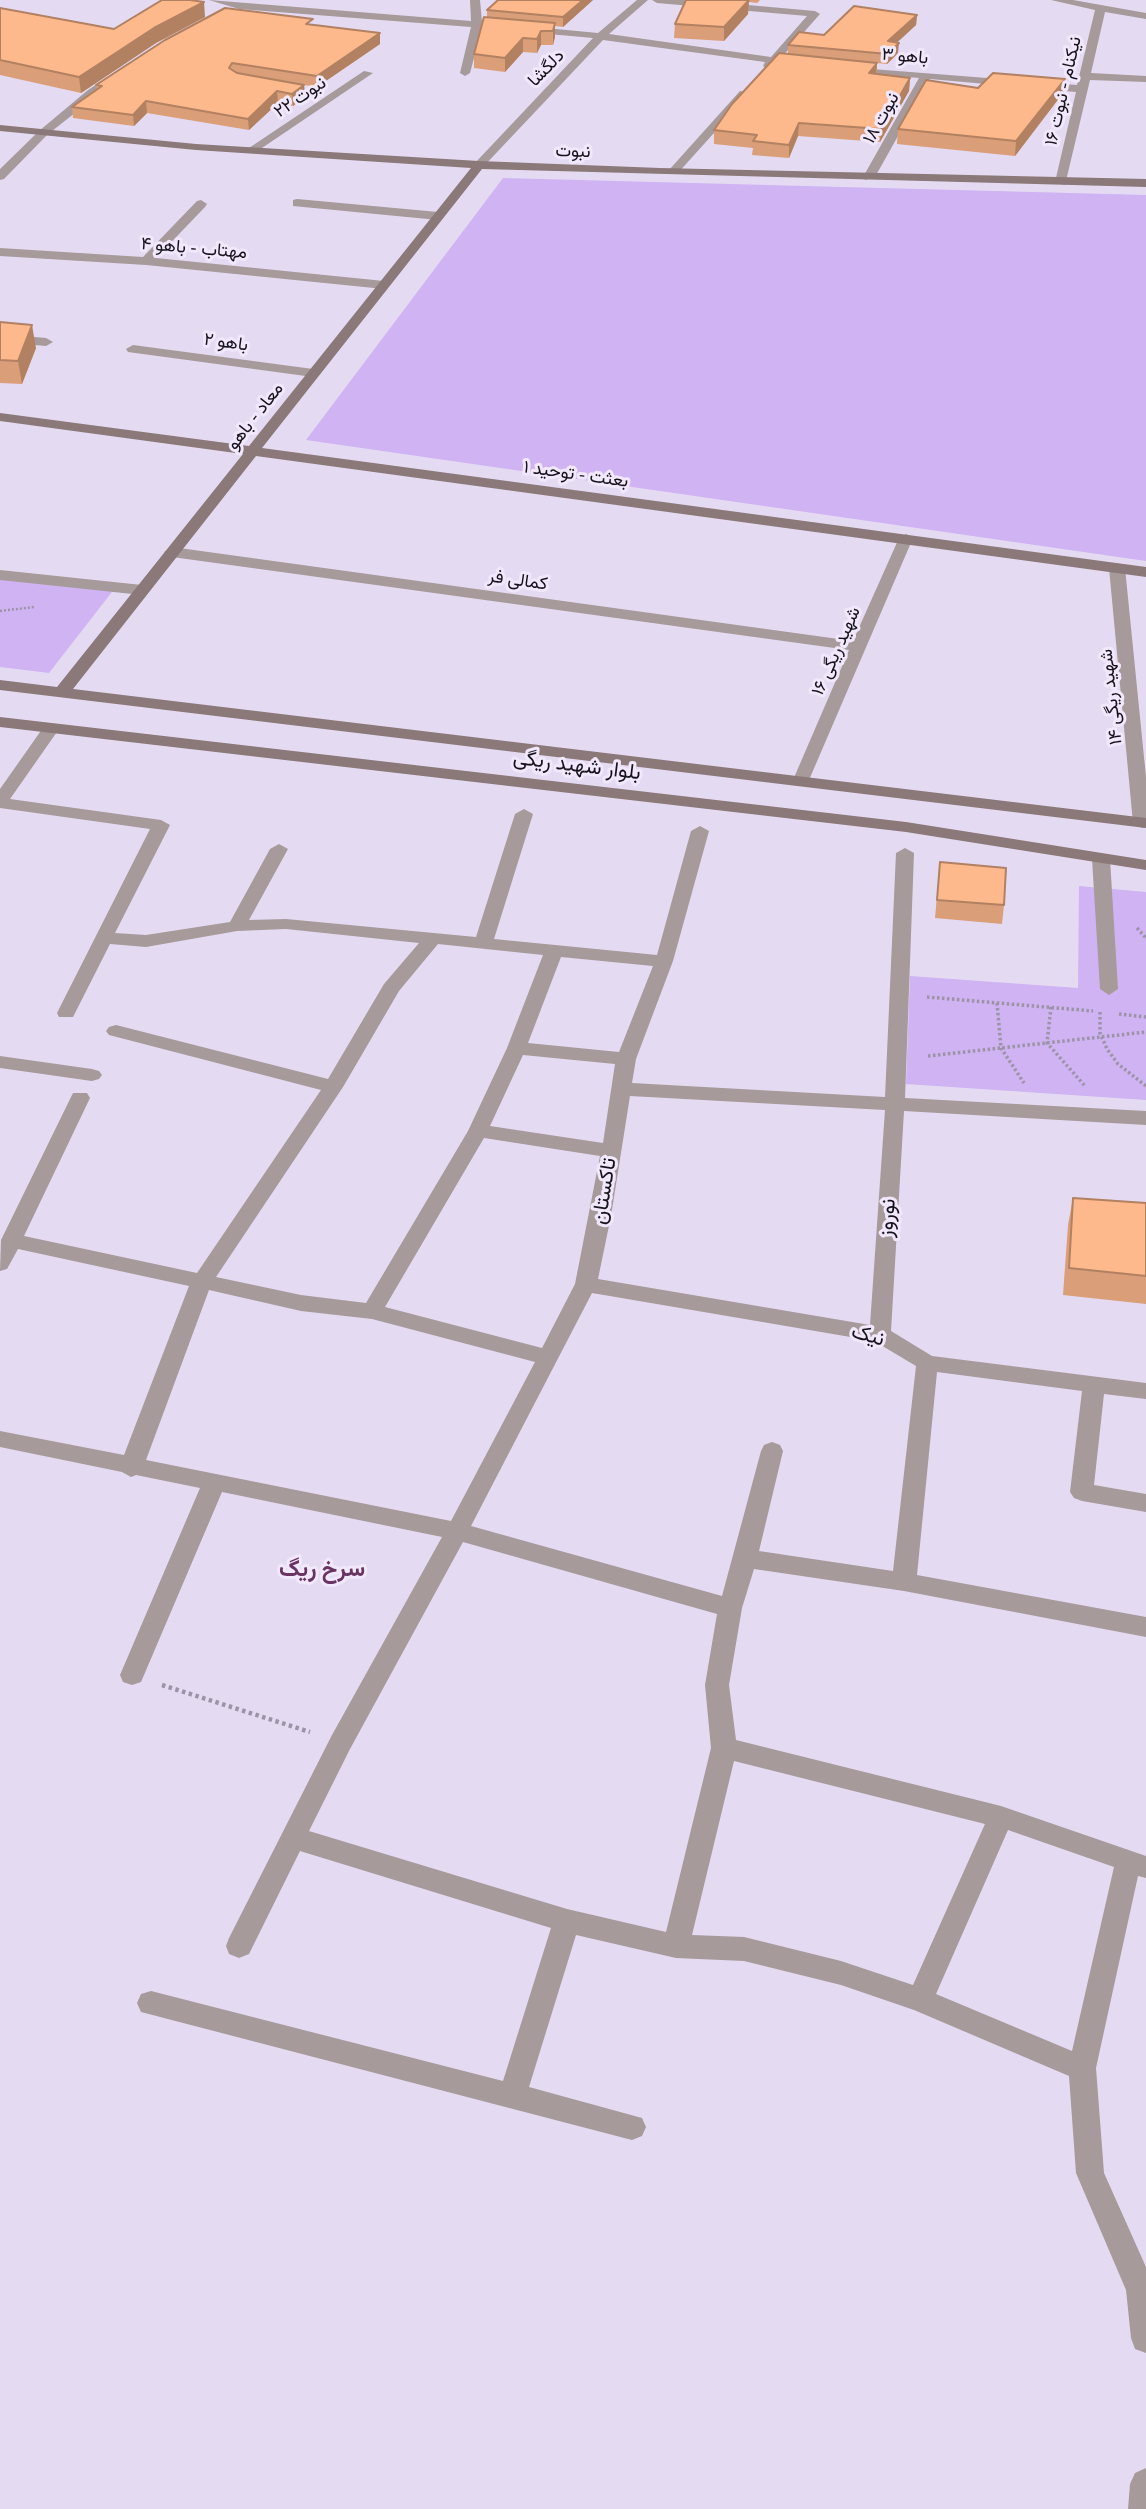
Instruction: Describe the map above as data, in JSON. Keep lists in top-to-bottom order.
{
  "streets": {
    "street": [
      "باهو ۳",
      "دلگشا",
      "نیکنام - نبوت ۱۶",
      "نبوت ۲۲",
      "نبوت ۱۸",
      "نبوت",
      "مهتاب - باهو ۴",
      "باهو ۲",
      "معاد - باهو",
      "بعثت - توحید ۱",
      "کمالی فر",
      "شهید ریگی ۱۶",
      "شهید ریگی ۱۴",
      "بلوار شهید ریگی",
      "تاکستان",
      "نوروز",
      "نیک"
    ]
  },
  "crossings": [
    ["باهو ۳", "نیکنام - نبوت ۱۶"],
    ["باهو ۳", "نبوت ۱۸"],
    ["دلگشا", "نبوت"],
    ["دلگشا", "معاد - باهو"],
    ["نیکنام - نبوت ۱۶", "نبوت"],
    ["نبوت ۲۲", "نبوت"],
    ["نبوت ۱۸", "نبوت"],
    ["نبوت", "معاد - باهو"],
    ["مهتاب - باهو ۴", "معاد - باهو"],
    ["باهو ۲", "معاد - باهو"],
    ["معاد - باهو", "بعثت - توحید ۱"],
    ["معاد - باهو", "کمالی فر"],
    ["معاد - باهو", "بلوار شهید ریگی"],
    ["بعثت - توحید ۱", "شهید ریگی ۱۶"],
    ["بعثت - توحید ۱", "شهید ریگی ۱۴"],
    ["کمالی فر", "شهید ریگی ۱۶"],
    ["شهید ریگی ۱۶", "بلوار شهید ریگی"],
    ["شهید ریگی ۱۴", "بلوار شهید ریگی"],
    ["تاکستان", "نیک"],
    ["نوروز", "نیک"]
  ],
  "districts": ["سرخ ریگ"]
}
